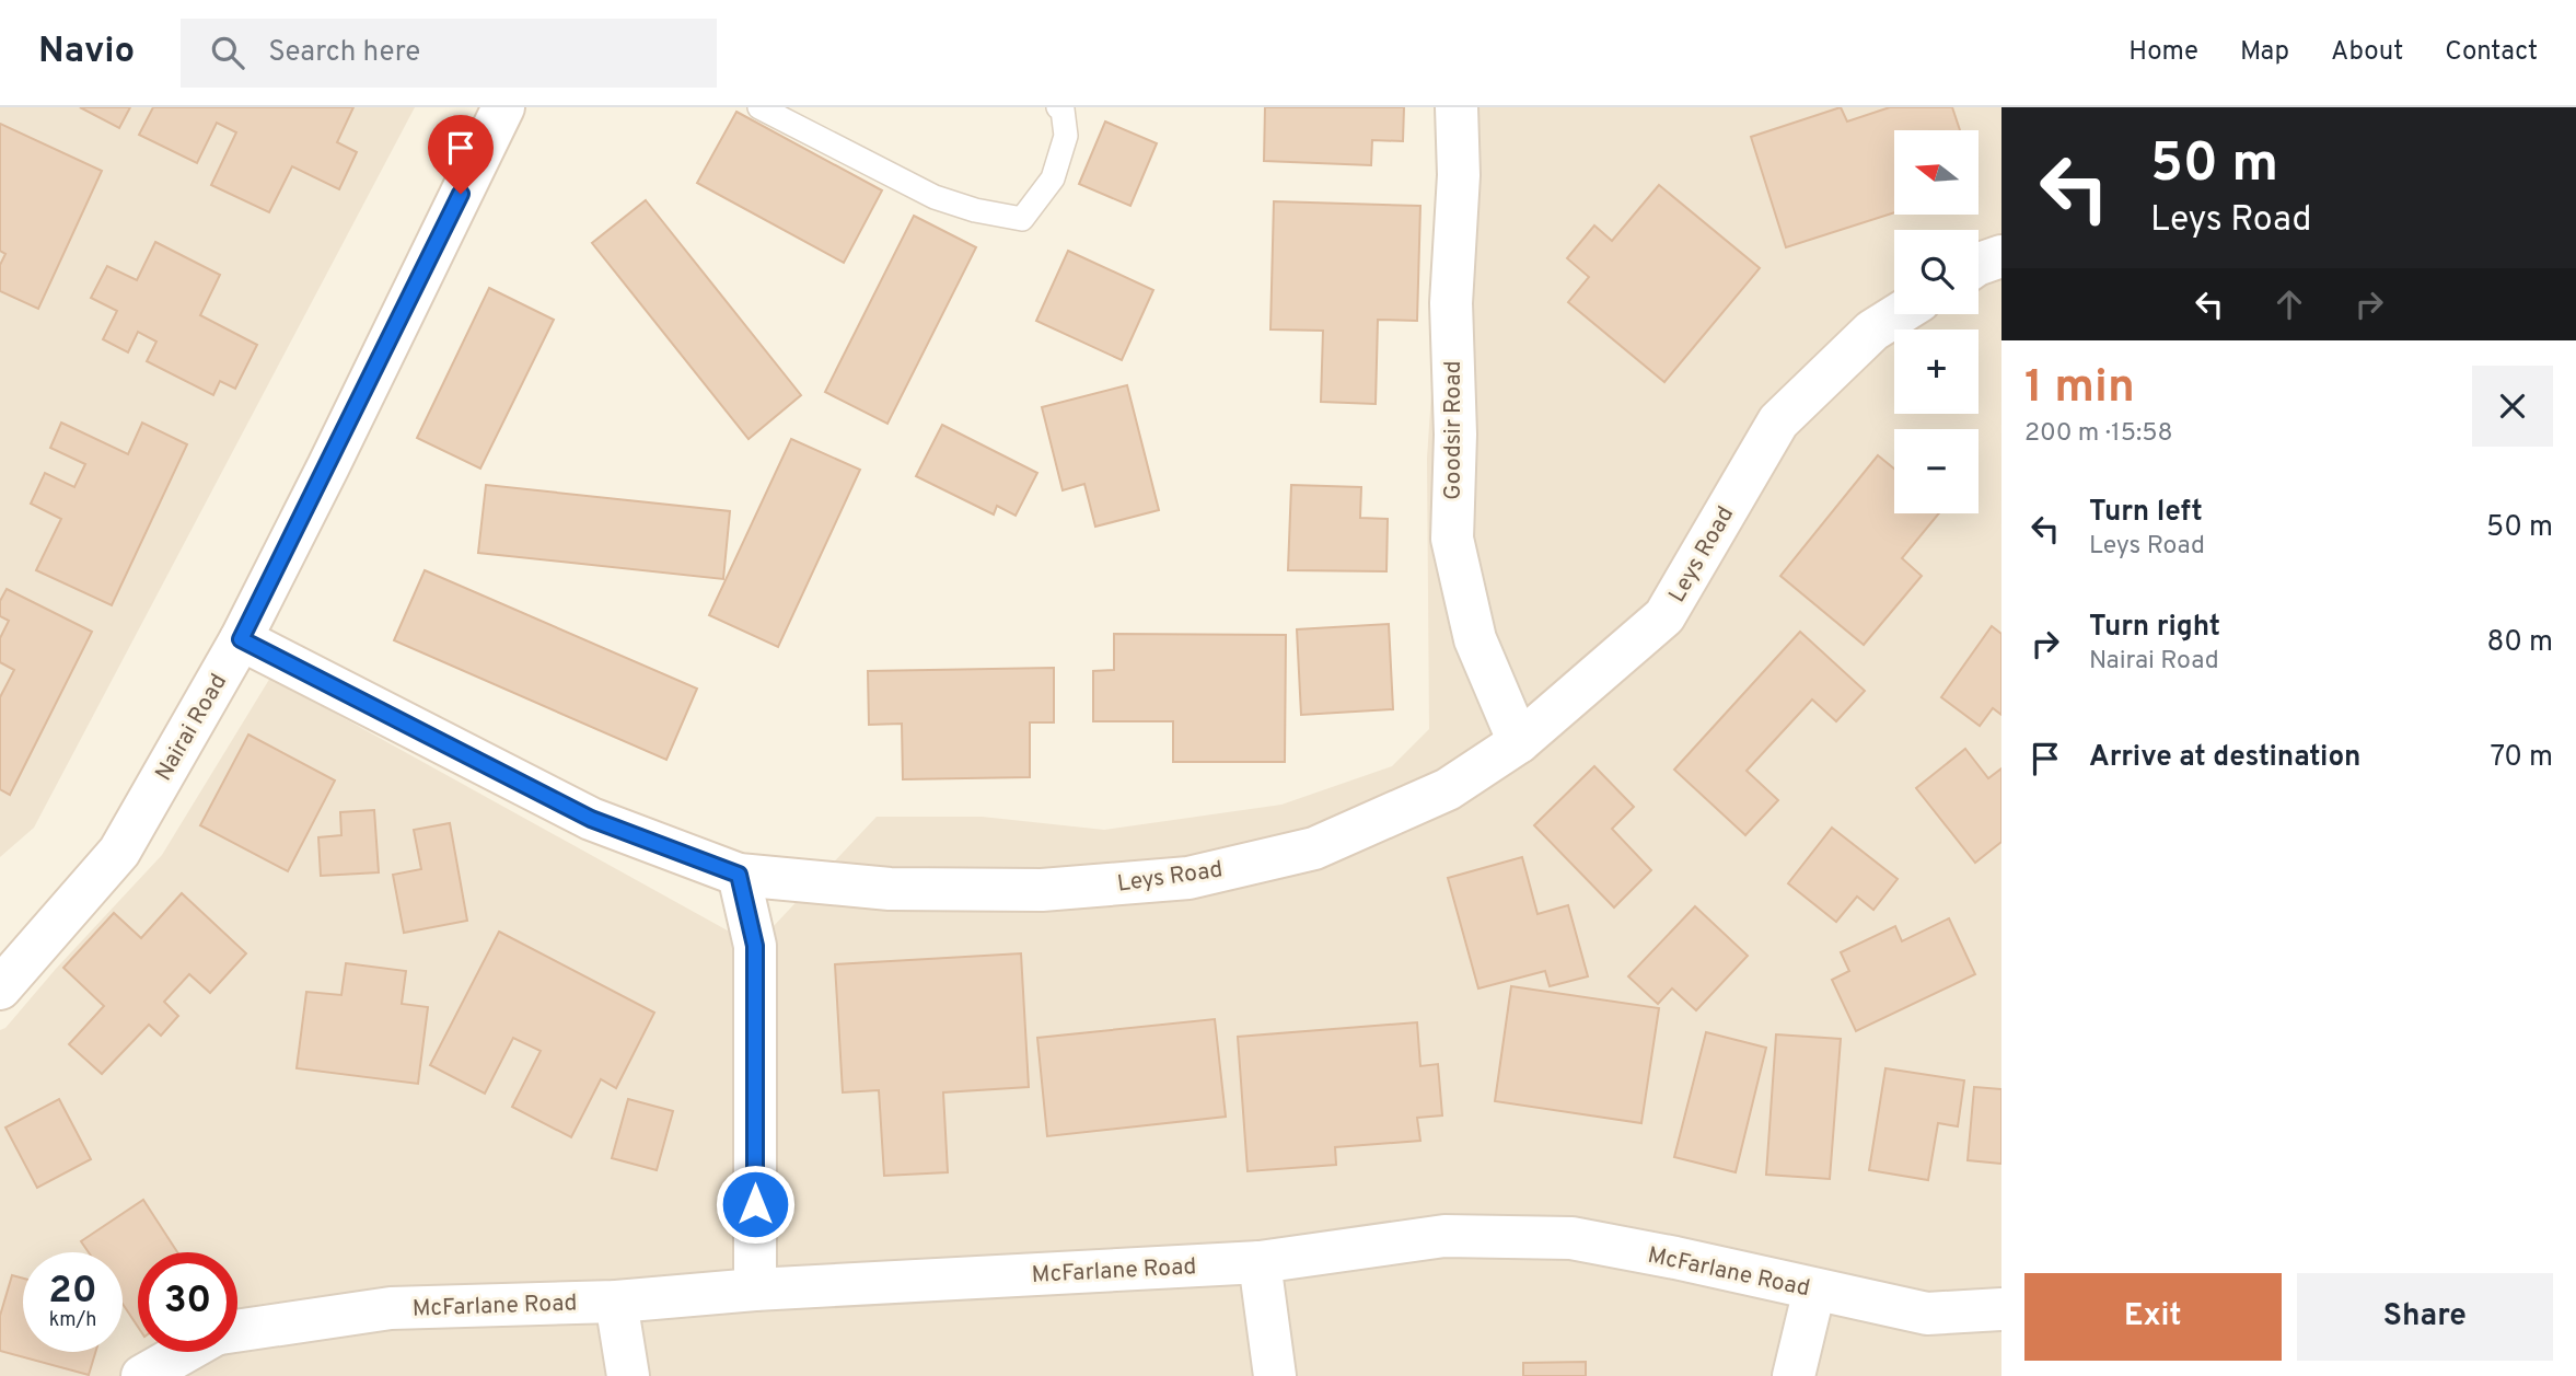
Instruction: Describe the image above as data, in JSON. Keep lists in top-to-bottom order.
{
  "streets": {
    "street": [
      "Goodsir Road",
      "Leys Road",
      "Nairai Road",
      "McFarlane Road"
    ]
  },
  "crossings": [
    ["Goodsir Road", "Leys Road"],
    ["Leys Road", "Nairai Road"]
  ],
  "north": "left",
  "page": {
    "header": "Navio",
    "search": "Search here",
    "nav": [
      "Home",
      "Map",
      "About",
      "Contact"
    ],
    "turn": ["50 m", "Leys Road"],
    "map_buttons": ["+", "−"],
    "heading": ["1 min", "200 m · 15:58"],
    "list": [
      {
        "name": "Turn left",
        "note": "Leys Road",
        "value": "50 m"
      },
      {
        "name": "Turn right",
        "note": "Nairai Road",
        "value": "80 m"
      },
      {
        "name": "Arrive at destination",
        "value": "70 m"
      }
    ],
    "speed": "20 km/h",
    "limit": "30",
    "buttons": ["Exit", "Share"]
  }
}
